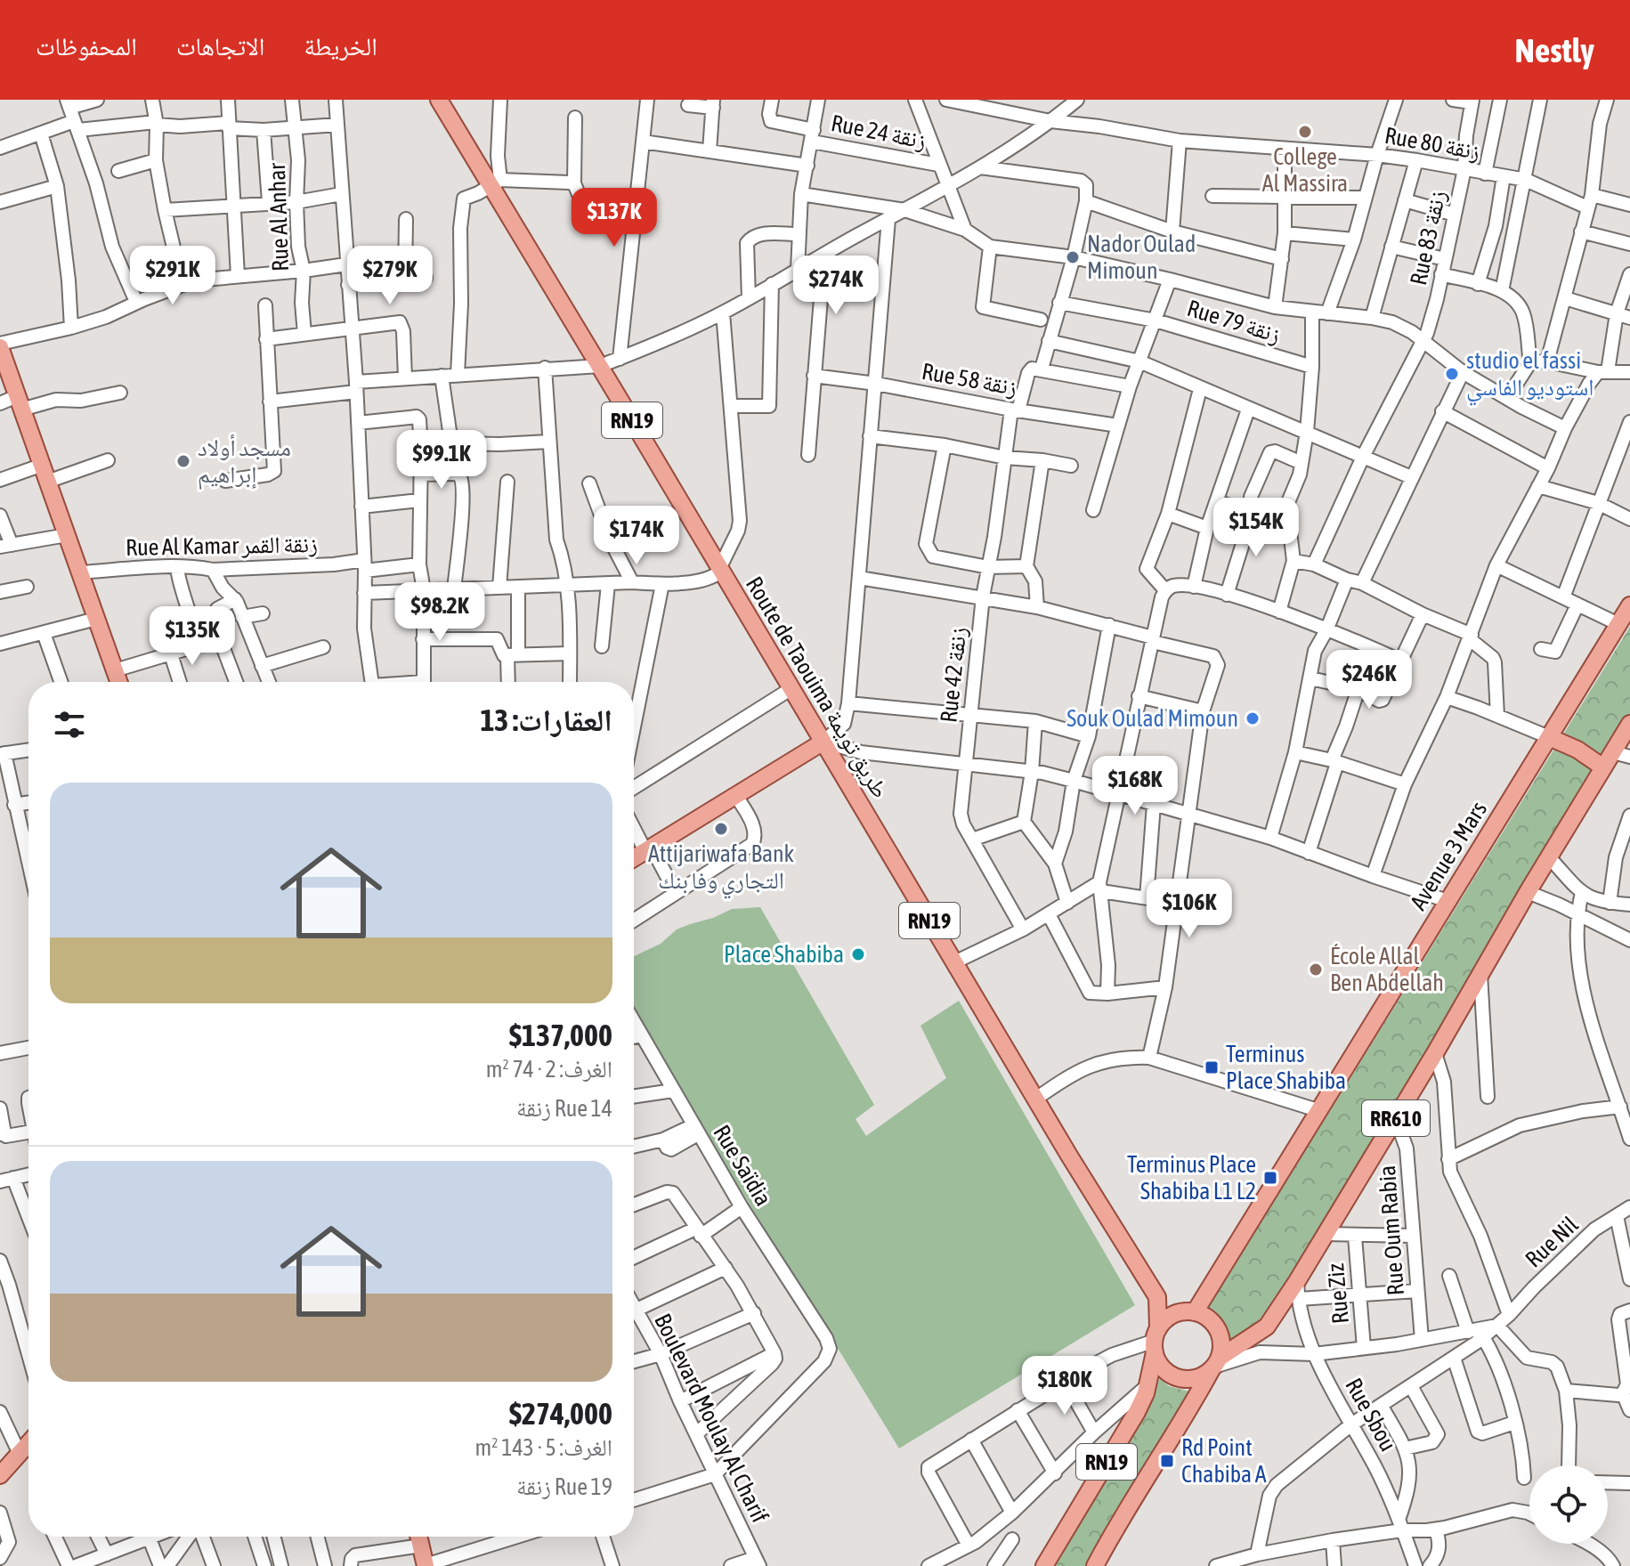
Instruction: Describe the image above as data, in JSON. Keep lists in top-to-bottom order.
{
  "streets": {
    "main road": [
      "RN19",
      "Route de Taouima طريق تويمة",
      "Avenue 3 Mars",
      "RR610"
    ],
    "street": [
      "Rue 24 زنقة",
      "Rue 80 زنقة",
      "Rue Al Anhar",
      "Rue 83 زنقة",
      "Rue 79 زنقة",
      "Rue 58 زنقة",
      "Rue Al Kamar زنقة القمر",
      "Rue 42 زنقة",
      "Rue Saïdia",
      "Rue Oum Rabia",
      "Rue Nil",
      "Rue Ziz",
      "Rue Sbou",
      "Boulevard Moulay Al Charif"
    ]
  },
  "crossings": [
    ["Rue 80 زنقة", "Rue 83 زنقة"],
    ["Rue 58 زنقة", "Rue 42 زنقة"],
    ["RN19", "Route de Taouima طريق تويمة"],
    ["RN19", "Avenue 3 Mars"],
    ["RN19", "RR610"],
    ["Route de Taouima طريق تويمة", "Avenue 3 Mars"],
    ["Route de Taouima طريق تويمة", "RR610"],
    ["Avenue 3 Mars", "RR610"],
    ["RR610", "Rue Oum Rabia"],
    ["RR610", "Rue Sbou"],
    ["Rue Saïdia", "Boulevard Moulay Al Charif"],
    ["Rue Nil", "Rue Sbou"]
  ],
  "places": {
    "other": [
      "College Al Massira",
      "Nador Oulad Mimoun",
      "studio el fassi استوديو الفاسي",
      "مسجد أولاد إبراهيم",
      "Souk Oulad Mimoun",
      "Attijariwafa Bank التجاري وفا بنك",
      "Place Shabiba",
      "École Allal Ben Abdellah"
    ],
    "transit": ["Terminus Place Shabiba", "Terminus Place Shabiba L1 L2", "Rd Point Chabiba A"]
  },
  "page": {
    "header": "Nestly",
    "nav": ["الخريطة", "الاتجاهات", "المحفوظات"],
    "price": [
      "$137K",
      "$291K",
      "$279K",
      "$274K",
      "$99.1K",
      "$154K",
      "$174K",
      "$98.2K",
      "$135K",
      "$246K",
      "$168K",
      "$106K",
      "$180K"
    ],
    "heading": "العقارات: 13",
    "list": [
      {
        "name": "$137,000",
        "note": "الغرف: 2 · 74 m² · Rue 14 زنقة"
      },
      {
        "name": "$274,000",
        "note": "الغرف: 5 · 143 m² · Rue 19 زنقة"
      }
    ]
  }
}
